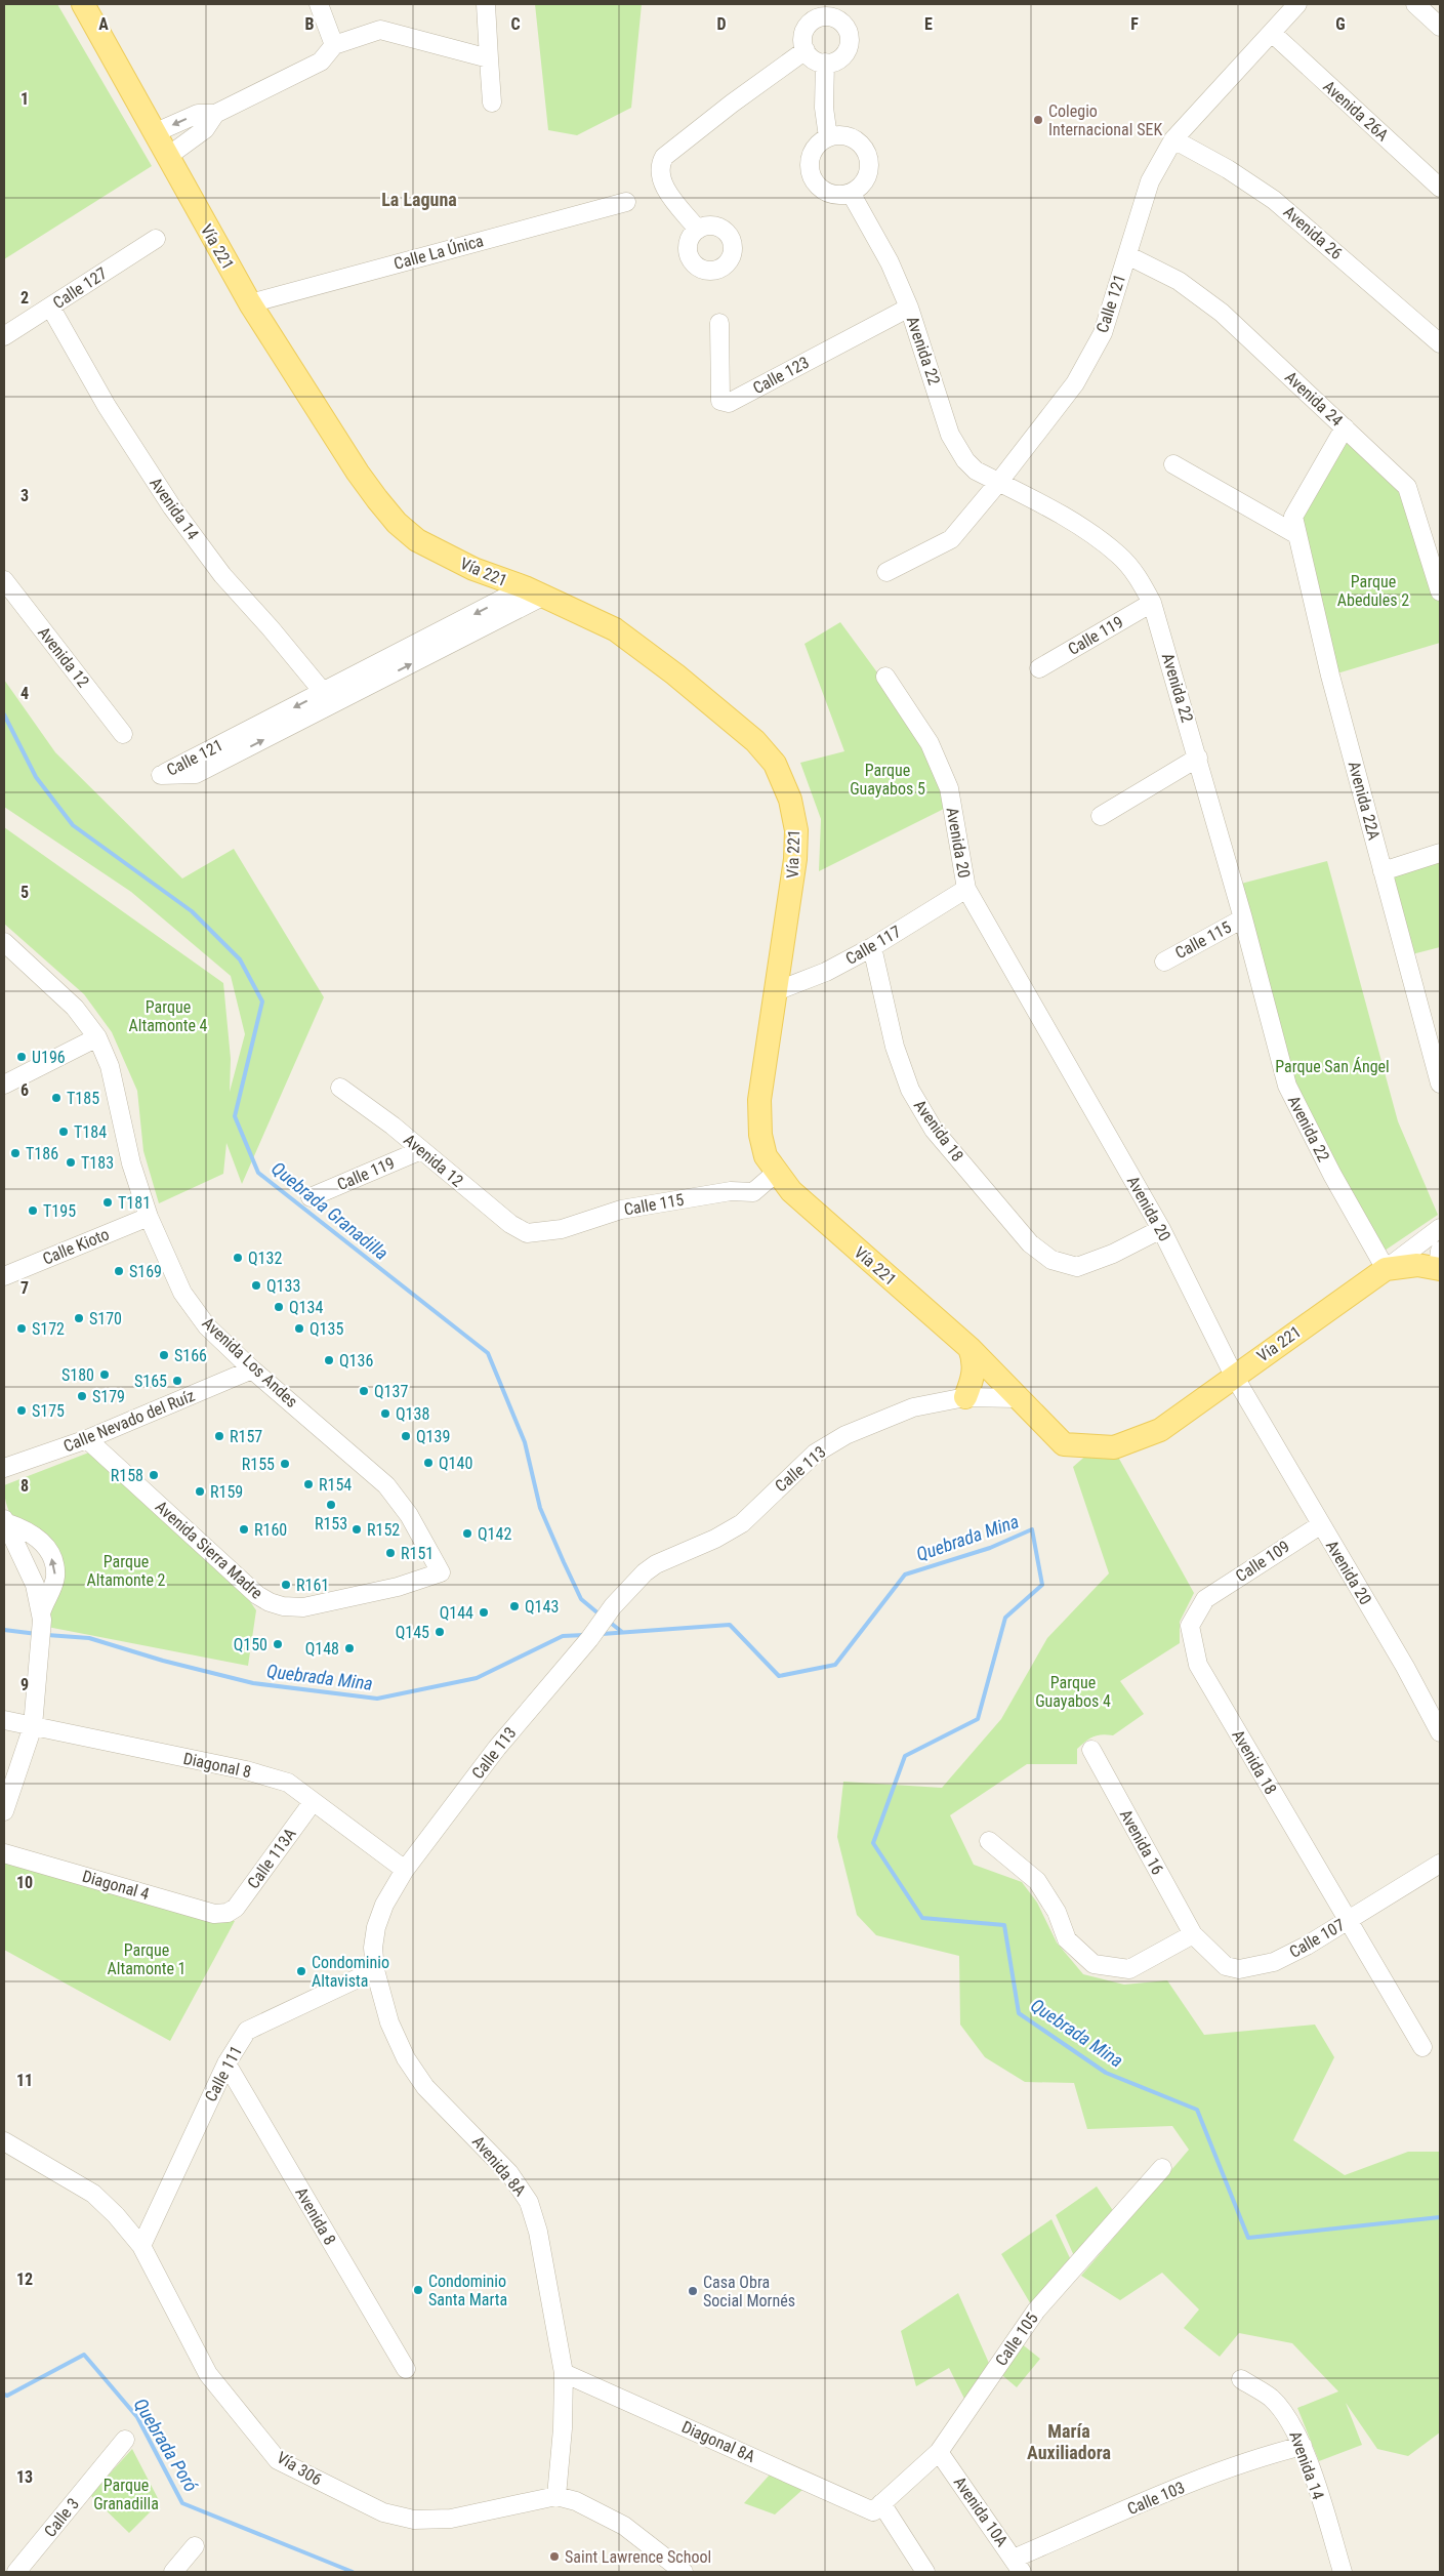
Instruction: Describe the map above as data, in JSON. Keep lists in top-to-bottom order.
{
  "streets": {
    "main road": ["Vía 221"],
    "street": [
      "Avenida 26A",
      "Avenida 26",
      "Calle La Única",
      "Calle 127",
      "Calle 121",
      "Avenida 22",
      "Calle 123",
      "Avenida 24",
      "Avenida 14",
      "Calle 119",
      "Avenida 12",
      "Avenida 22A",
      "Avenida 20",
      "Calle 115",
      "Calle 117",
      "Avenida 18",
      "Calle Kioto",
      "Avenida Los Andes",
      "Calle Nevado del Ruíz",
      "Calle 113",
      "Avenida Sierra Madre",
      "Calle 109",
      "Diagonal 8",
      "Avenida 16",
      "Calle 113A",
      "Diagonal 4",
      "Calle 107",
      "Calle 111",
      "Avenida 8A",
      "Avenida 8",
      "Calle 105",
      "Diagonal 8A",
      "Vía 306",
      "Calle 103",
      "Avenida 10A",
      "Calle 3"
    ]
  },
  "crossings": [
    ["Avenida 26A", "Calle 121"],
    ["Avenida 26", "Calle 121"],
    ["Vía 221", "Calle La Única"],
    ["Vía 221", "Calle 121"],
    ["Vía 221", "Avenida 22"],
    ["Vía 221", "Avenida 20"],
    ["Vía 221", "Calle 115"],
    ["Vía 221", "Calle 117"],
    ["Vía 221", "Calle 113"],
    ["Calle 127", "Avenida 14"],
    ["Calle 121", "Avenida 22"],
    ["Calle 121", "Avenida 24"],
    ["Calle 121", "Avenida 14"],
    ["Avenida 22", "Calle 123"],
    ["Avenida 22", "Calle 119"],
    ["Avenida 22", "Calle 115"],
    ["Avenida 24", "Avenida 22A"],
    ["Avenida 14", "Calle 103"],
    ["Calle 119", "Avenida 12"],
    ["Avenida 12", "Calle 115"],
    ["Avenida 20", "Calle 117"],
    ["Avenida 20", "Avenida 18"],
    ["Avenida 20", "Calle 109"],
    ["Calle 117", "Avenida 18"],
    ["Avenida 18", "Calle 109"],
    ["Avenida 18", "Calle 107"],
    ["Calle Kioto", "Avenida Los Andes"],
    ["Avenida Los Andes", "Calle Nevado del Ruíz"],
    ["Avenida Los Andes", "Avenida Sierra Madre"],
    ["Calle Nevado del Ruíz", "Avenida Sierra Madre"],
    ["Calle 113", "Diagonal 8"],
    ["Calle 113", "Avenida 8A"],
    ["Diagonal 8", "Calle 113A"],
    ["Diagonal 8", "Avenida 8A"],
    ["Avenida 16", "Calle 107"],
    ["Calle 113A", "Diagonal 4"],
    ["Calle 111", "Avenida 8A"],
    ["Calle 111", "Avenida 8"],
    ["Calle 111", "Vía 306"],
    ["Avenida 8A", "Diagonal 8A"],
    ["Avenida 8A", "Vía 306"],
    ["Calle 105", "Diagonal 8A"],
    ["Calle 105", "Avenida 10A"],
    ["Calle 103", "Avenida 10A"]
  ],
  "districts": ["La Laguna", "María Auxiliadora"],
  "water": ["Quebrada Granadilla", "Quebrada Mina", "Quebrada Poró"],
  "parks": [
    "Parque Abedules 2",
    "Parque Guayabos 5",
    "Parque Altamonte 4",
    "Parque San Ángel",
    "Parque Altamonte 2",
    "Parque Guayabos 4",
    "Parque Altamonte 1",
    "Parque Granadilla"
  ],
  "places": [
    "Colegio Internacional SEK",
    "U196",
    "T185",
    "T184",
    "T186",
    "T183",
    "T181",
    "T195",
    "Q132",
    "S169",
    "Q133",
    "Q134",
    "S170",
    "S172",
    "Q135",
    "S166",
    "Q136",
    "S180",
    "S165",
    "Q137",
    "S179",
    "S175",
    "Q138",
    "R157",
    "Q139",
    "Q140",
    "R155",
    "R158",
    "R154",
    "R159",
    "R153",
    "R160",
    "R152",
    "Q142",
    "R151",
    "R161",
    "Q143",
    "Q144",
    "Q145",
    "Q150",
    "Q148",
    "Condominio Altavista",
    "Condominio Santa Marta",
    "Casa Obra Social Mornés",
    "Saint Lawrence School"
  ],
  "grid": {
    "columns": [
      "A",
      "B",
      "C",
      "D",
      "E",
      "F",
      "G"
    ],
    "rows": [
      "1",
      "2",
      "3",
      "4",
      "5",
      "6",
      "7",
      "8",
      "9",
      "10",
      "11",
      "12",
      "13"
    ]
  }
}
